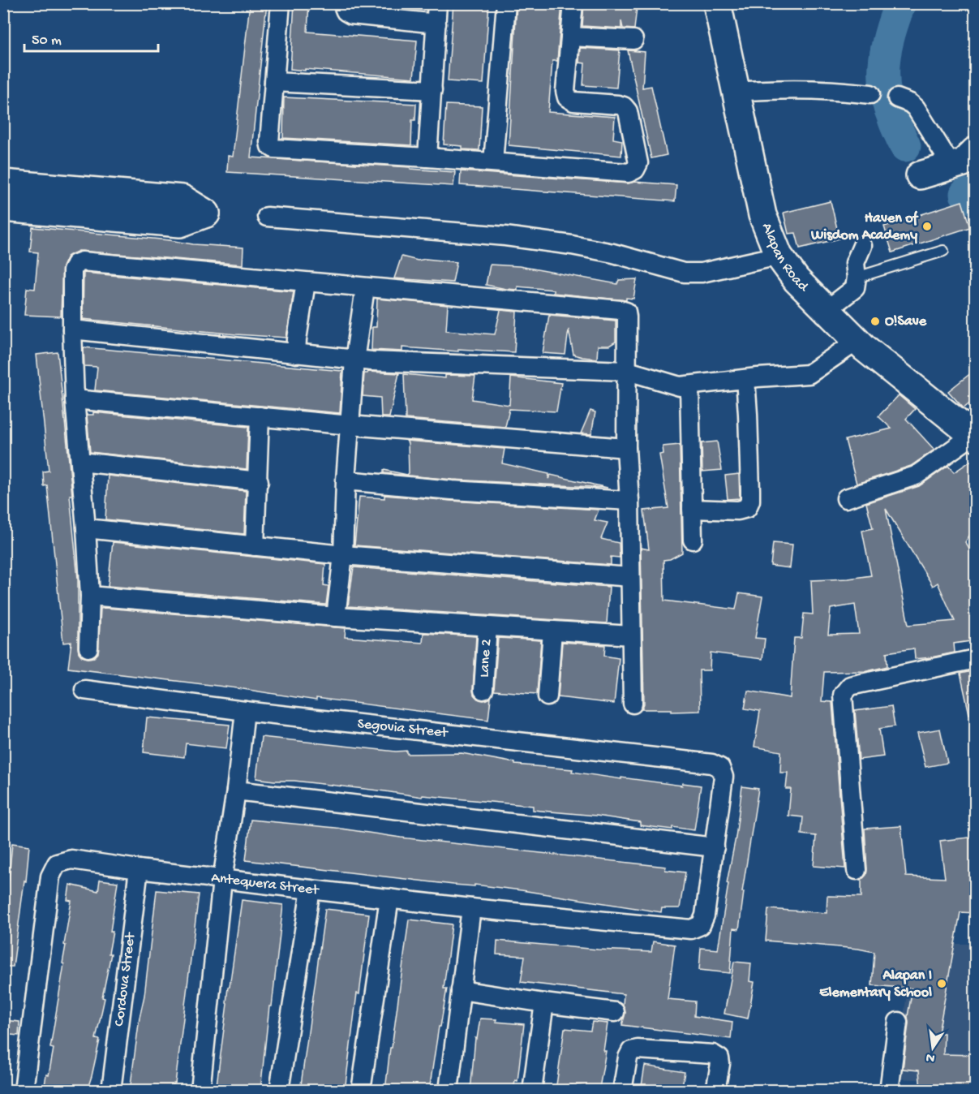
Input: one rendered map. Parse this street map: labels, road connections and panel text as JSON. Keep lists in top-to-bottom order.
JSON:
{
  "streets": {
    "street": [
      "Alapan Road",
      "Lane 2",
      "Segovia Street",
      "Antequera Street",
      "Cordova Street"
    ]
  },
  "crossings": [
    ["Segovia Street", "Antequera Street"],
    ["Antequera Street", "Cordova Street"]
  ],
  "places": ["Haven of Wisdom Academy", "O!Save", "Alapan I Elementary School"],
  "scale_bar": "50 m",
  "north": "bottom"
}
